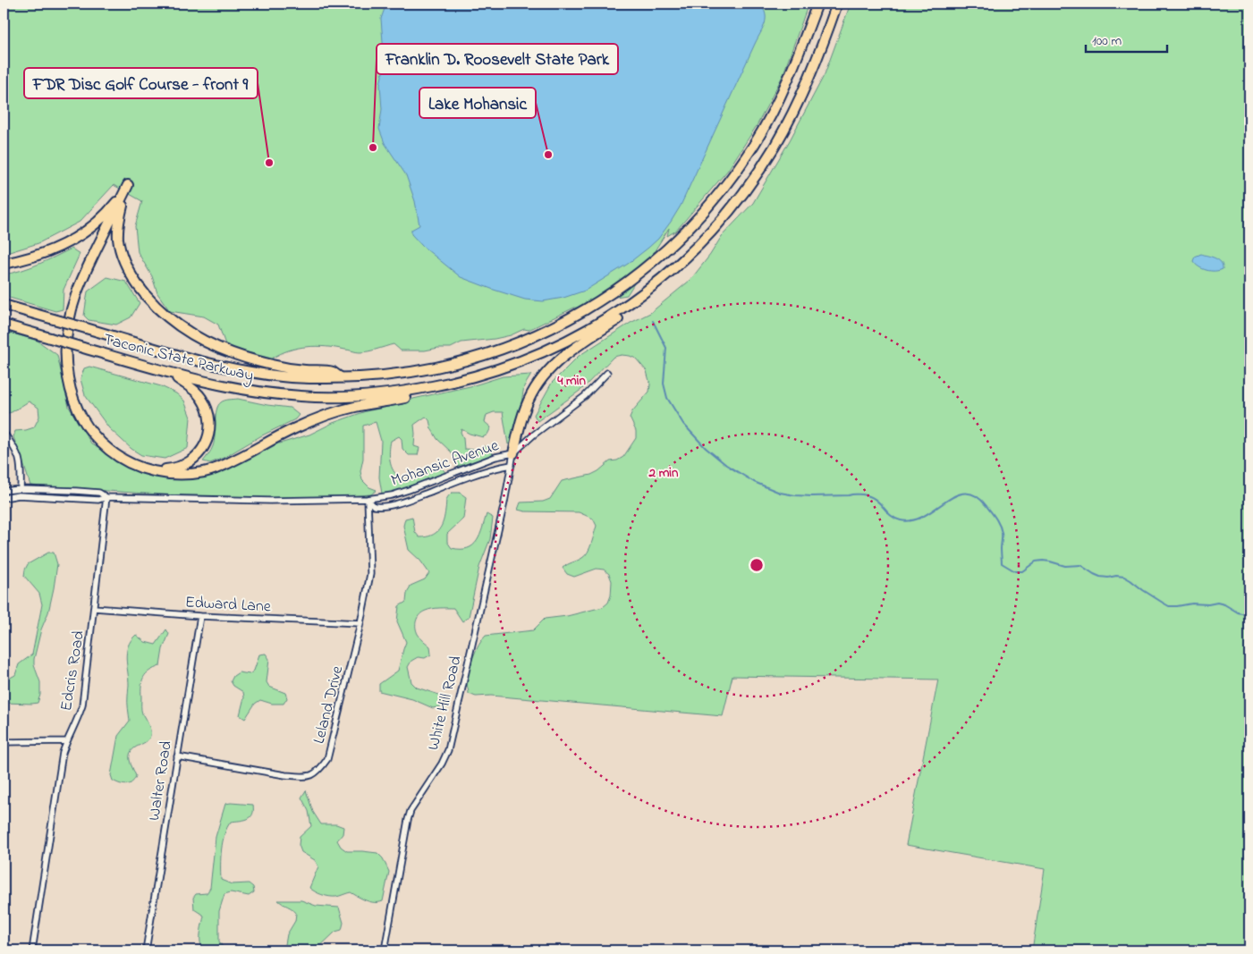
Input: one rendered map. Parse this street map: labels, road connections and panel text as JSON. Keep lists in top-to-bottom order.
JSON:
{
  "streets": {
    "highway": ["Taconic State Parkway"],
    "street": [
      "Mohansic Avenue",
      "Edward Lane",
      "Edcris Road",
      "White Hill Road",
      "Leland Drive",
      "Walter Road"
    ]
  },
  "crossings": [
    ["Mohansic Avenue", "Edcris Road"],
    ["Mohansic Avenue", "White Hill Road"],
    ["Mohansic Avenue", "Leland Drive"],
    ["Edward Lane", "Edcris Road"],
    ["Edward Lane", "Leland Drive"],
    ["Edward Lane", "Walter Road"],
    ["Leland Drive", "Walter Road"]
  ],
  "places": ["Franklin D. Roosevelt State Park", "Lake Mohansic", "FDR Disc Golf Course - front 9"],
  "scale_bar": "100 m",
  "rings": ["4 min", "2 min"]
}
